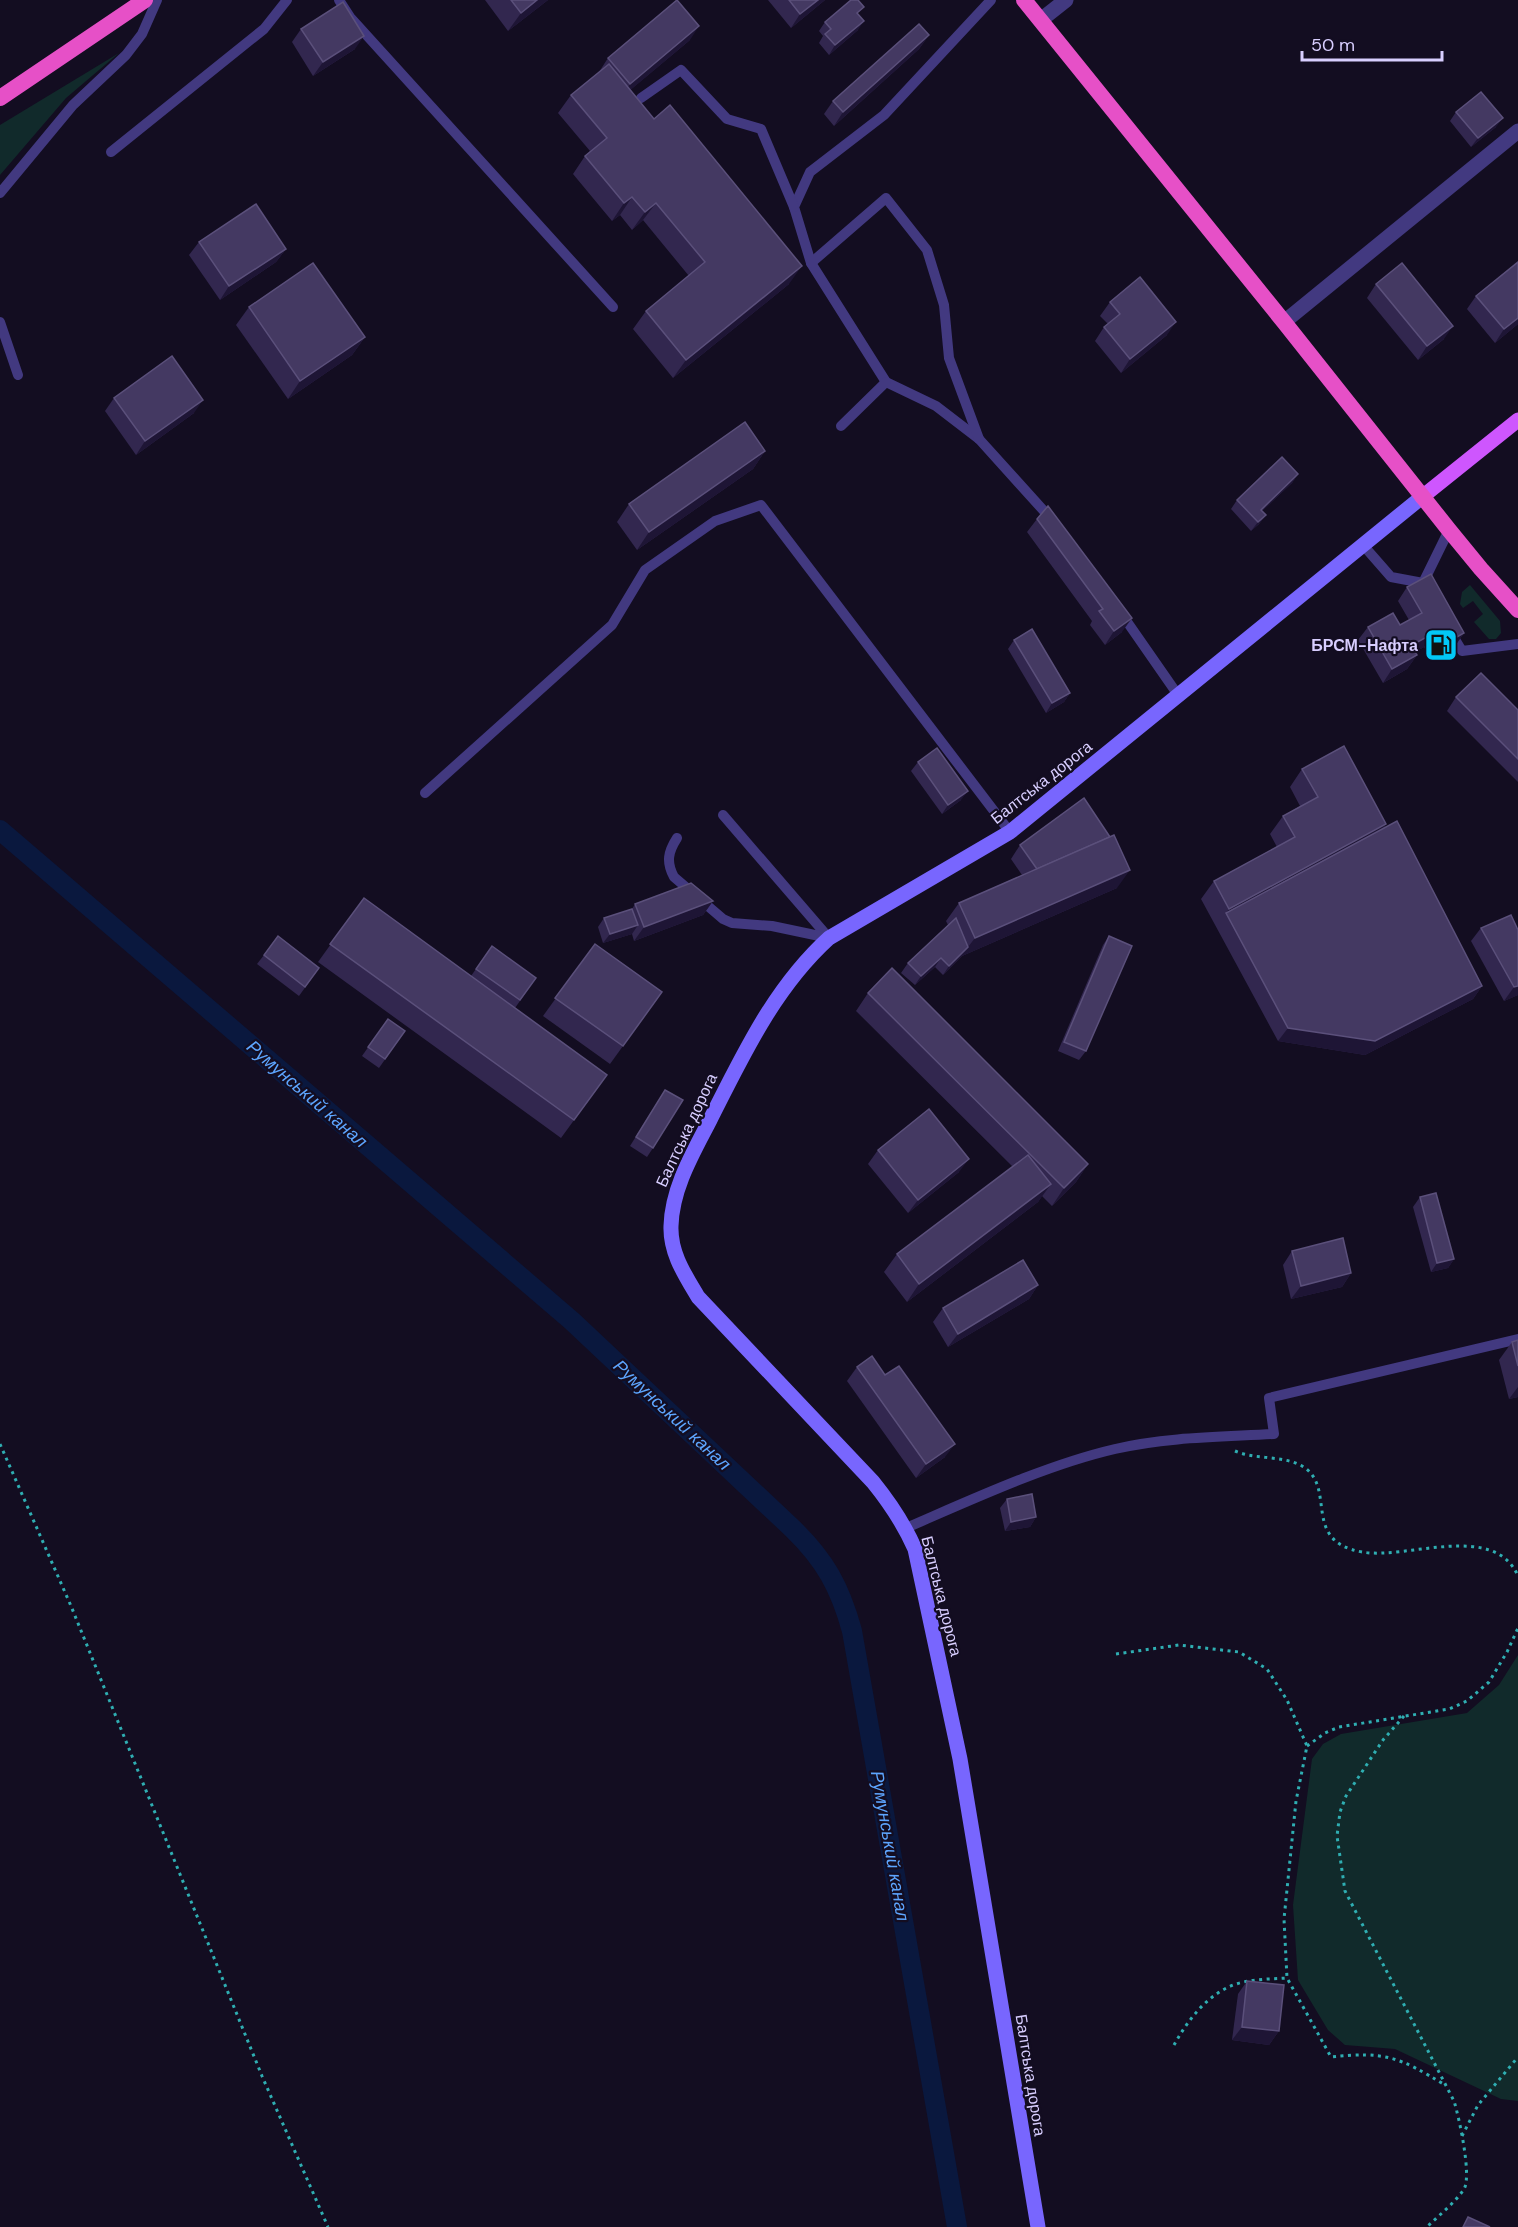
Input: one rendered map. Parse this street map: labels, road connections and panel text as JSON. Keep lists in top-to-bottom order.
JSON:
{
  "streets": {
    "main road": ["Балтська дорога"]
  },
  "water": ["Румунський канал"],
  "places": {
    "fuel station": ["БРСМ-Нафта"]
  },
  "scale_bar": "50 m"
}
